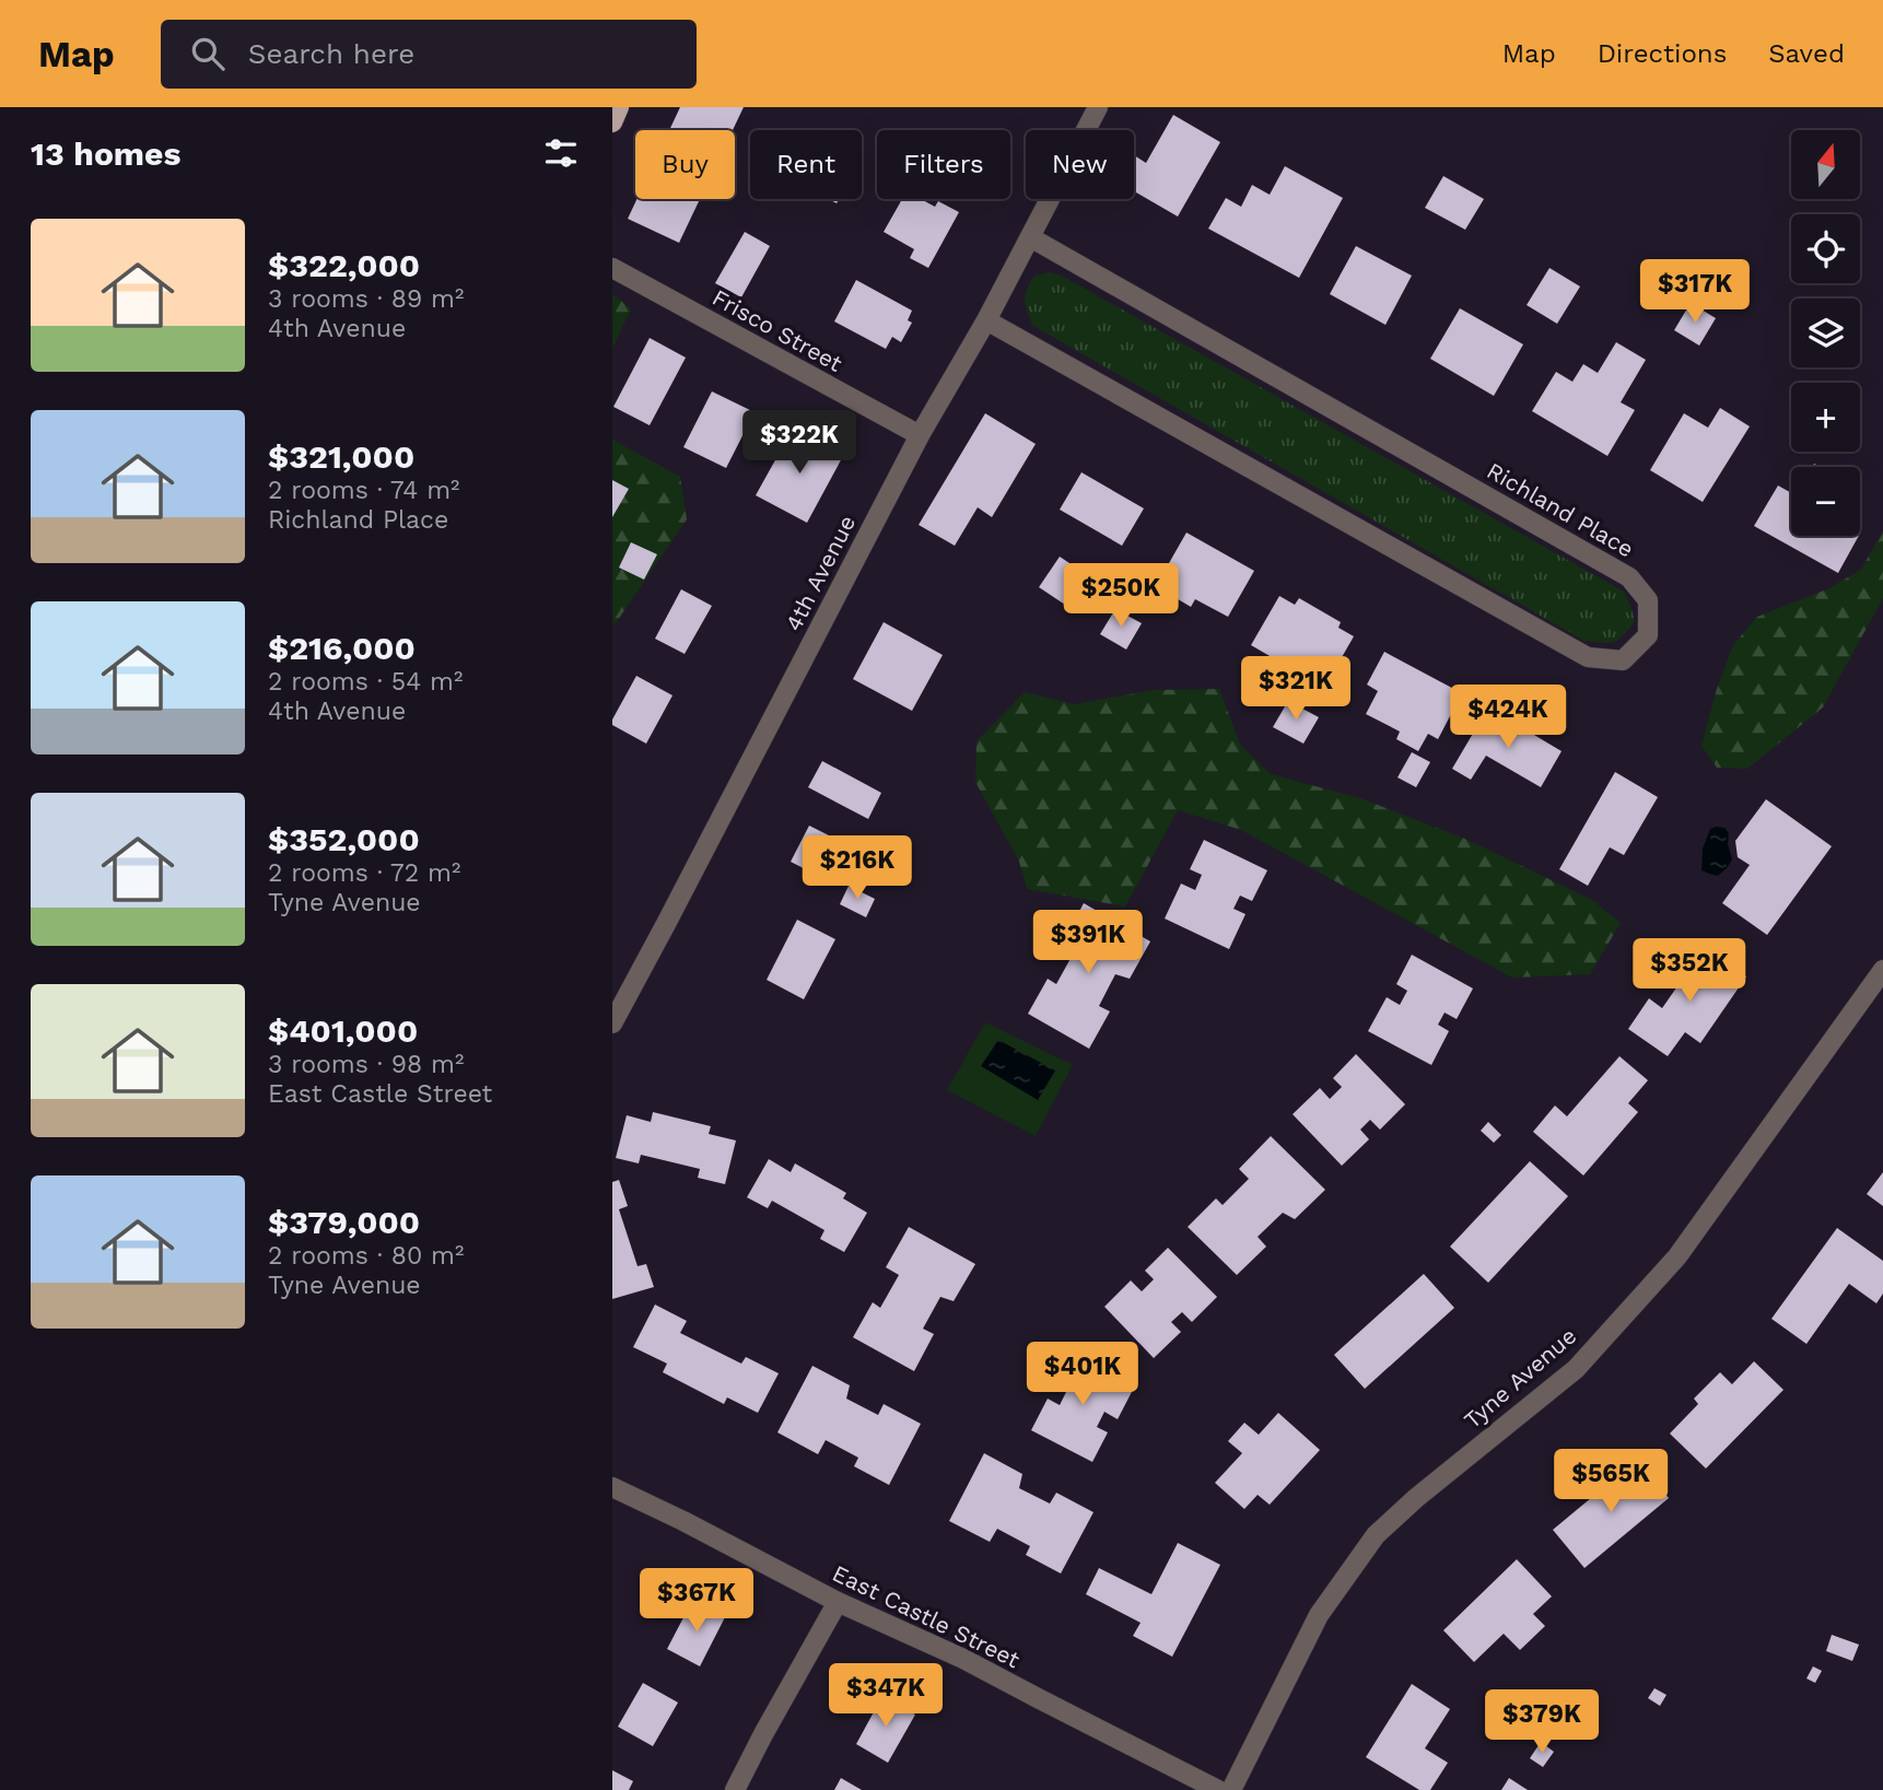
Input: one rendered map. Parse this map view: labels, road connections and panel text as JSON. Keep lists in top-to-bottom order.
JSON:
{
  "streets": {
    "street": [
      "Frisco Street",
      "Richland Place",
      "4th Avenue",
      "Tyne Avenue",
      "East Castle Street"
    ]
  },
  "crossings": [
    ["Frisco Street", "4th Avenue"],
    ["Richland Place", "4th Avenue"]
  ],
  "north": "top",
  "page": {
    "header": "Map",
    "search": "Search here",
    "nav": ["Map", "Directions", "Saved"],
    "heading": "13 homes",
    "map_buttons": ["+", "−"],
    "chip": [
      "Buy",
      "Rent",
      "Filters",
      "New"
    ],
    "list": [
      {
        "name": "$322,000",
        "note": "3 rooms · 89 m² · 4th Avenue"
      },
      {
        "name": "$321,000",
        "note": "2 rooms · 74 m² · Richland Place"
      },
      {
        "name": "$216,000",
        "note": "2 rooms · 54 m² · 4th Avenue"
      },
      {
        "name": "$352,000",
        "note": "2 rooms · 72 m² · Tyne Avenue"
      },
      {
        "name": "$401,000",
        "note": "3 rooms · 98 m² · East Castle Street"
      },
      {
        "name": "$379,000",
        "note": "2 rooms · 80 m² · Tyne Avenue"
      }
    ],
    "price": [
      "$317K",
      "$322K",
      "$250K",
      "$321K",
      "$424K",
      "$216K",
      "$391K",
      "$352K",
      "$401K",
      "$565K",
      "$367K",
      "$347K",
      "$379K"
    ]
  }
}
